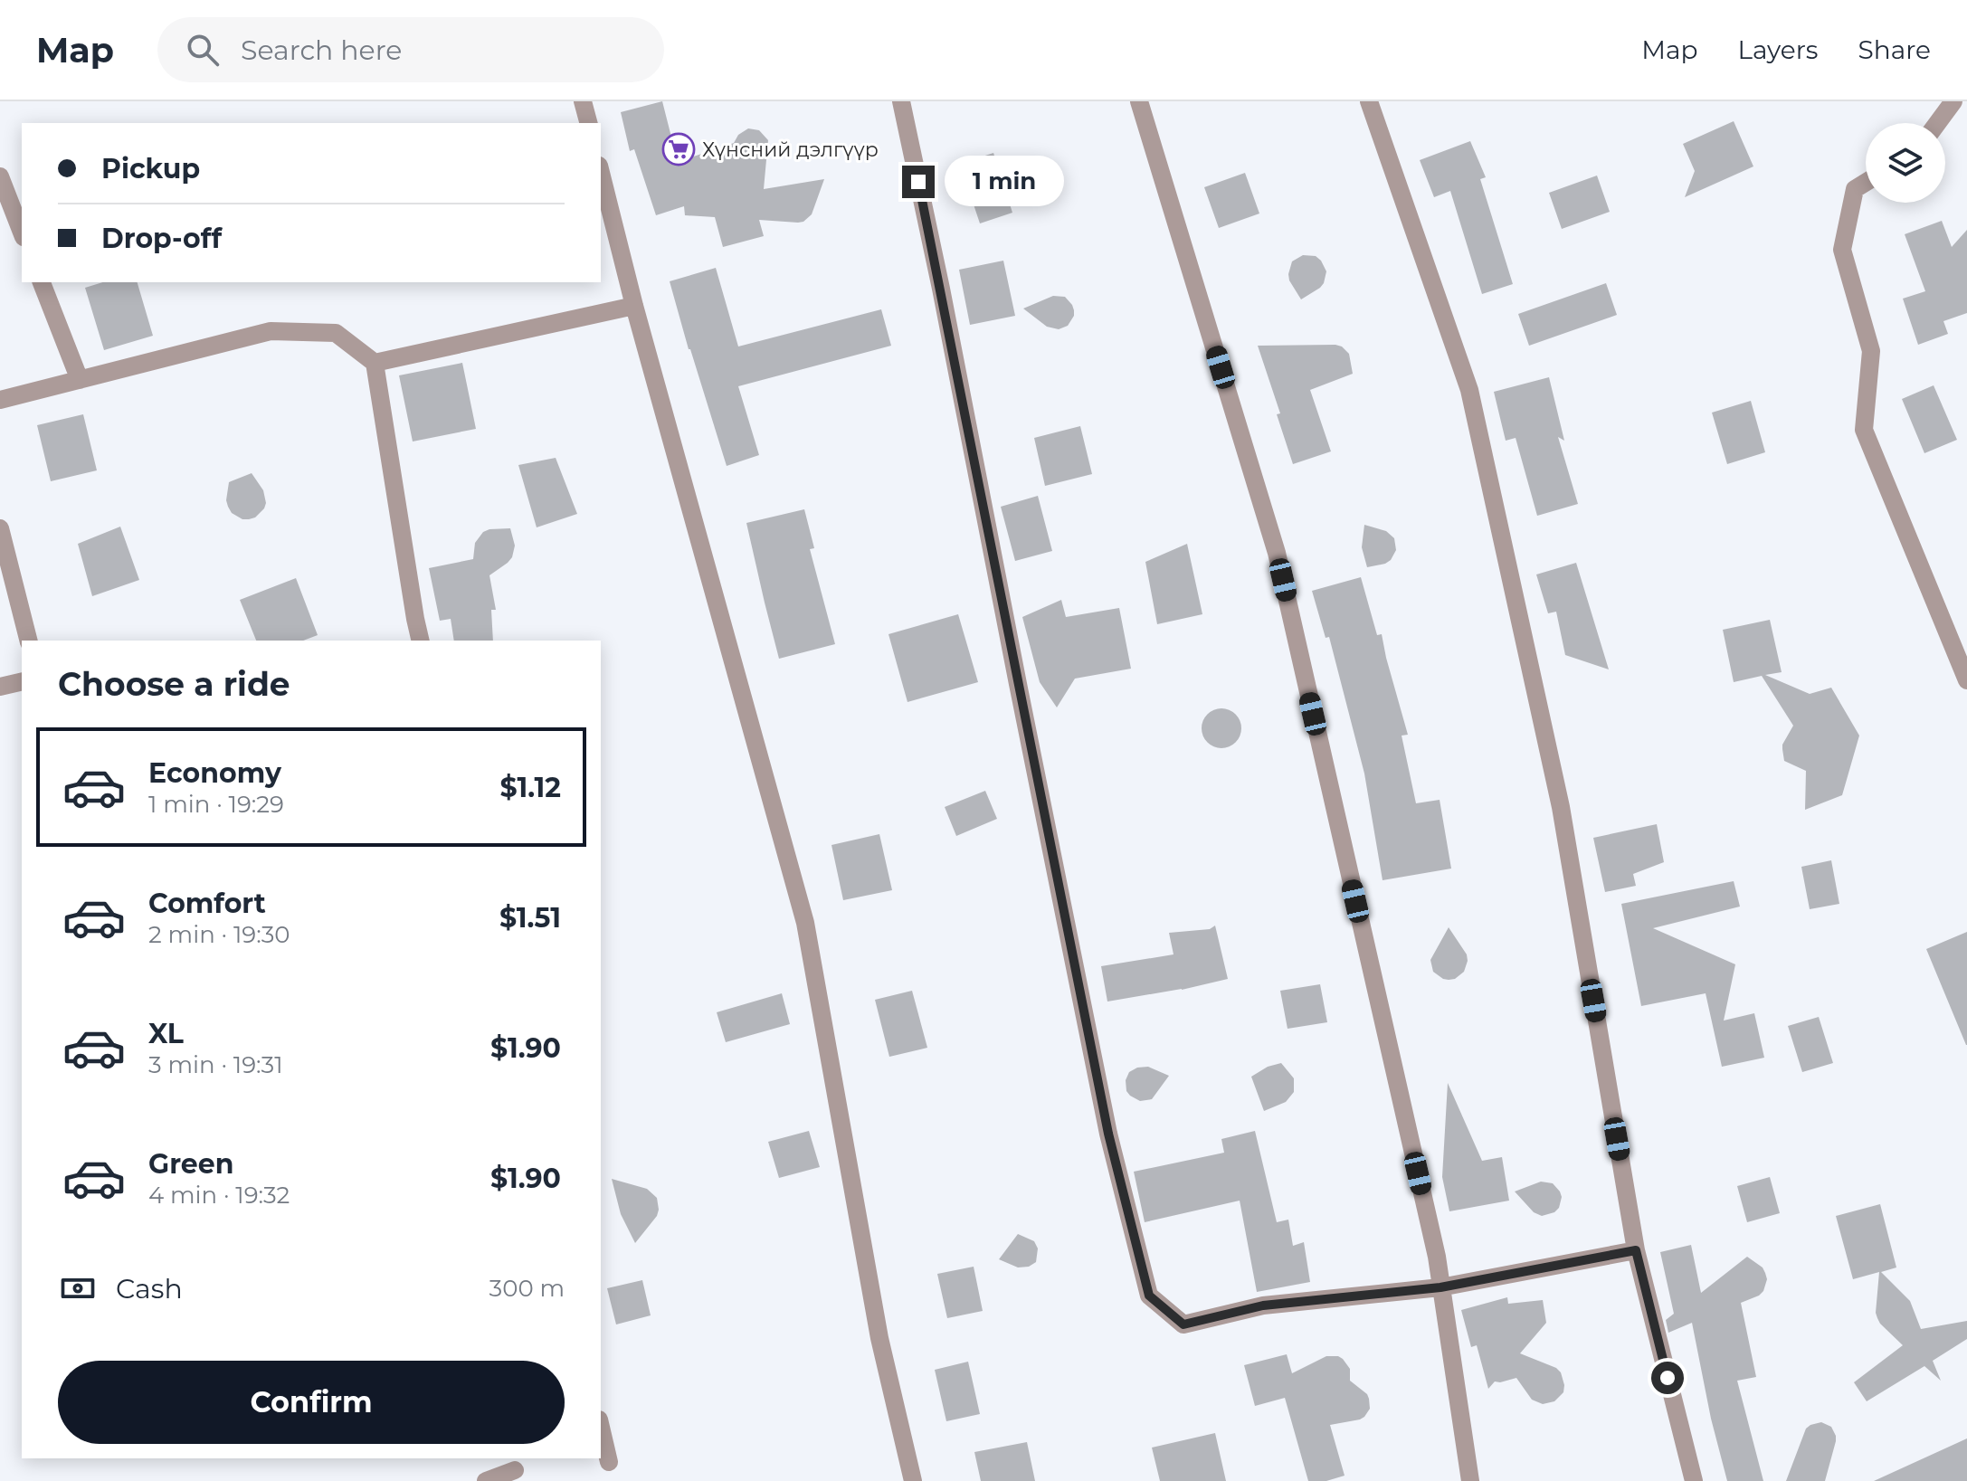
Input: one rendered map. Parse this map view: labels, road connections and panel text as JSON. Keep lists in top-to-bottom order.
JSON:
{
  "places": {
    "supermarket": ["Хүнсний дэлгүүр"]
  },
  "page": {
    "header": "Map",
    "search": "Search here",
    "nav": ["Map", "Layers", "Share"],
    "banner": ["Pickup", "Drop-off"],
    "bubble": "1 min",
    "heading": "Choose a ride",
    "list": [
      {
        "name": "Economy",
        "note": "1 min · 19:29",
        "value": "$1.12"
      },
      {
        "name": "Comfort",
        "note": "2 min · 19:30",
        "value": "$1.51"
      },
      {
        "name": "XL",
        "note": "3 min · 19:31",
        "value": "$1.90"
      },
      {
        "name": "Green",
        "note": "4 min · 19:32",
        "value": "$1.90"
      }
    ],
    "pay": ["Cash", "300 m"],
    "buttons": "Confirm"
  }
}
